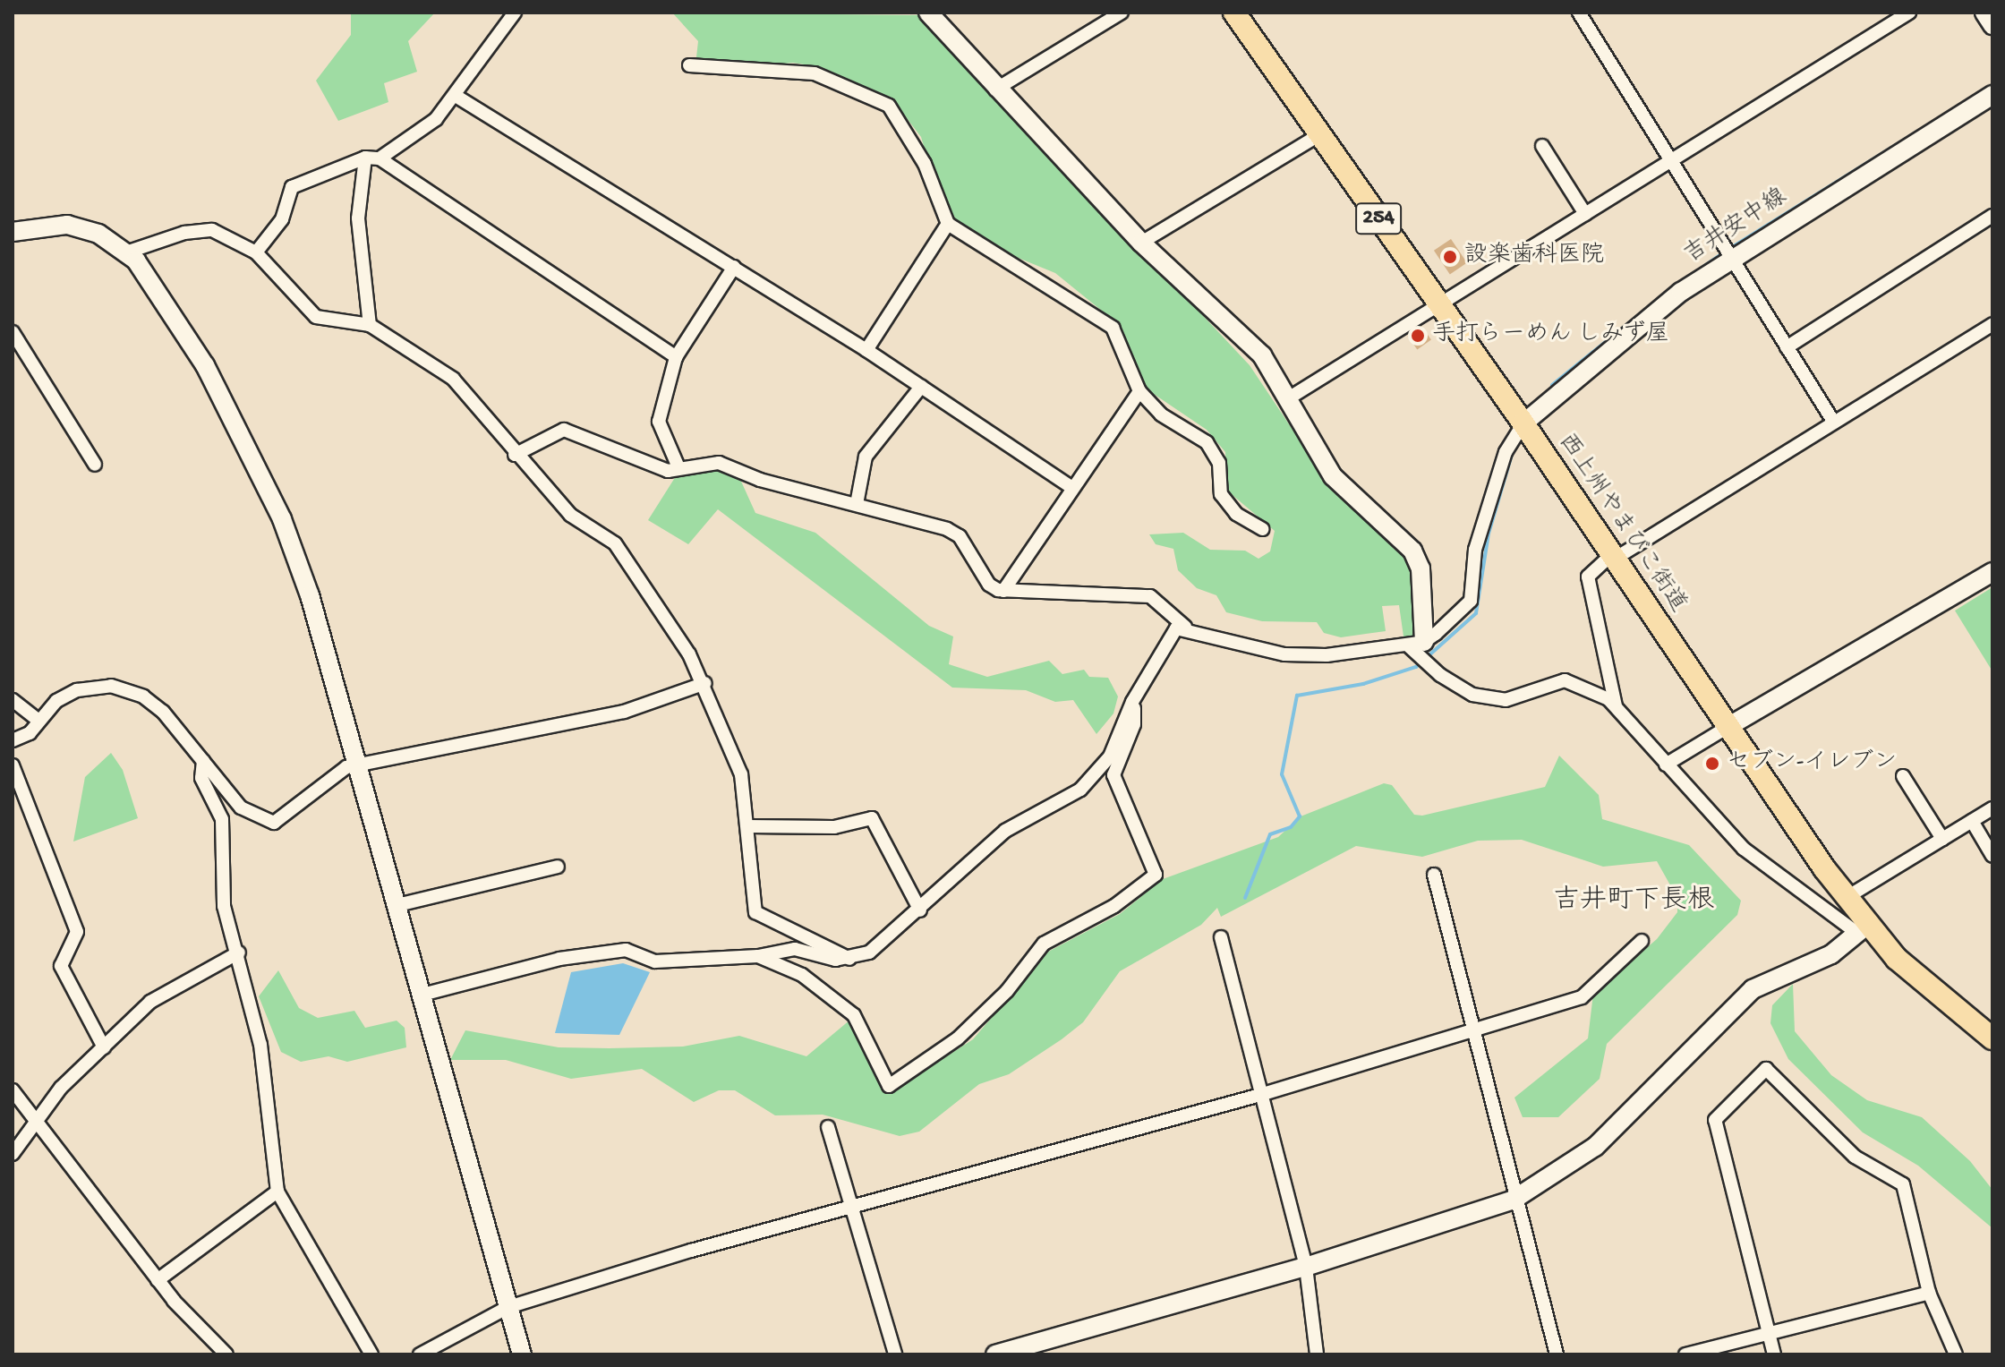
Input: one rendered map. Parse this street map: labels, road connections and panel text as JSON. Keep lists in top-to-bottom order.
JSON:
{
  "streets": {
    "highway": ["254", "西上州やまびこ街道"],
    "street": ["吉井安中線"]
  },
  "crossings": [
    ["吉井安中線", "西上州やまびこ街道"]
  ],
  "districts": ["吉井町下長根"],
  "places": ["設楽歯科医院", "手打らーめん しみず屋", "セブン-イレブン"]
}
